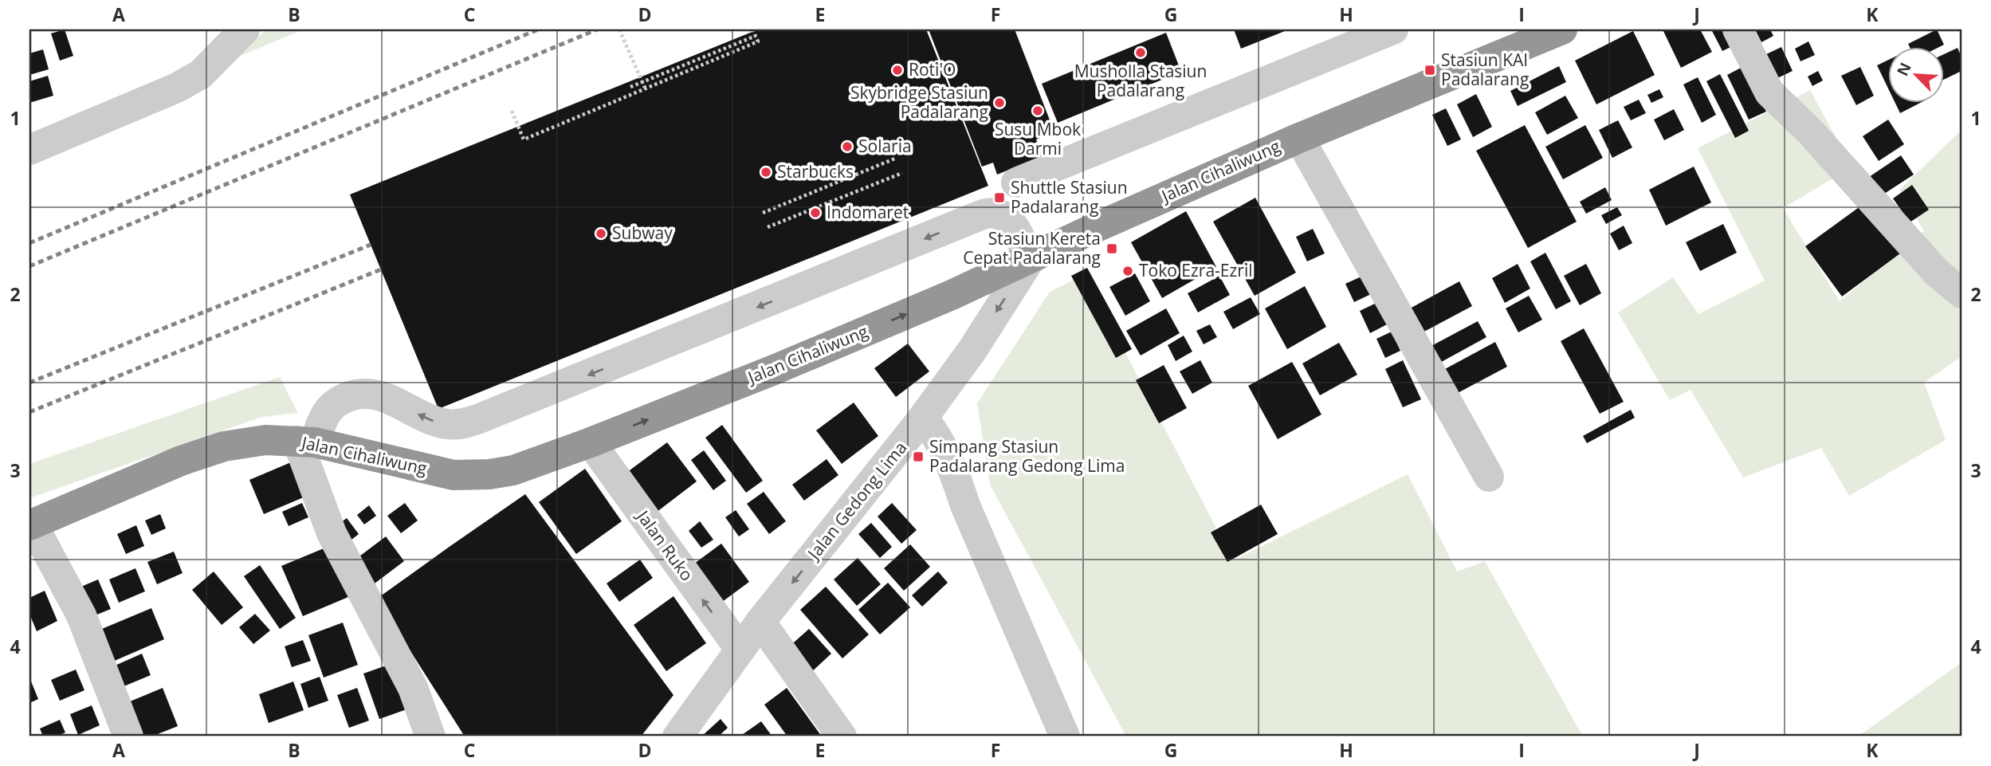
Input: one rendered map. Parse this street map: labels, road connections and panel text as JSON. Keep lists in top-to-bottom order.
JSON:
{
  "streets": {
    "highway": ["Jalan Cihaliwung"],
    "street": ["Jalan Gedong Lima", "Jalan Ruko"]
  },
  "crossings": [
    ["Jalan Cihaliwung", "Jalan Gedong Lima"],
    ["Jalan Cihaliwung", "Jalan Ruko"],
    ["Jalan Gedong Lima", "Jalan Ruko"]
  ],
  "one_way": ["Jalan Gedong Lima", "Jalan Ruko"],
  "places": {
    "other": [
      "Musholla Stasiun Padalarang",
      "Roti'O",
      "Skybridge Stasiun Padalarang",
      "Susu Mbok Darmi",
      "Solaria",
      "Starbucks",
      "Indomaret",
      "Subway",
      "Toko Ezra-Ezril"
    ],
    "transit": [
      "Stasiun KAI Padalarang",
      "Shuttle Stasiun Padalarang",
      "Stasiun Kereta Cepat Padalarang",
      "Simpang Stasiun Padalarang Gedong Lima"
    ]
  },
  "north": "top left",
  "grid": {
    "columns": [
      "A",
      "B",
      "C",
      "D",
      "E",
      "F",
      "G",
      "H",
      "I",
      "J",
      "K"
    ],
    "rows": [
      "1",
      "2",
      "3",
      "4"
    ]
  }
}
